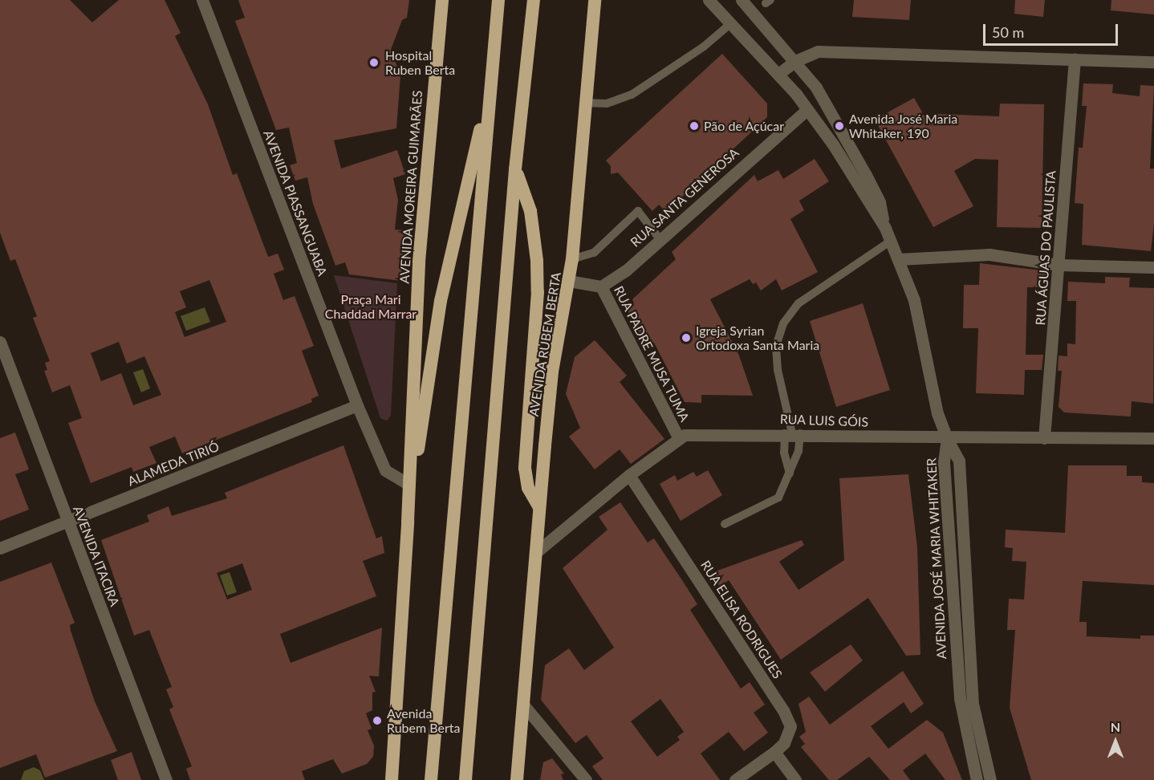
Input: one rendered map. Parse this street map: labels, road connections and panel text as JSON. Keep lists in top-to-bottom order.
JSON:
{
  "streets": {
    "highway": ["AVENIDA MOREIRA GUIMARÃES", "AVENIDA RUBEM BERTA"],
    "street": [
      "RUA SANTA GENEROSA",
      "AVENIDA PIASSANGUABA",
      "RUA ÁGUAS DO PAULISTA",
      "RUA PADRE MUSA TUMA",
      "RUA LUIS GÓIS",
      "ALAMEDA TIRIÓ",
      "AVENIDA ITACIRA",
      "AVENIDA JOSÉ MARIA WHITAKER",
      "RUA ELISA RODRIGUES"
    ]
  },
  "crossings": [
    ["AVENIDA MOREIRA GUIMARÃES", "AVENIDA PIASSANGUABA"],
    ["RUA SANTA GENEROSA", "RUA PADRE MUSA TUMA"],
    ["RUA SANTA GENEROSA", "AVENIDA JOSÉ MARIA WHITAKER"],
    ["AVENIDA PIASSANGUABA", "ALAMEDA TIRIÓ"],
    ["RUA ÁGUAS DO PAULISTA", "RUA LUIS GÓIS"],
    ["AVENIDA RUBEM BERTA", "RUA PADRE MUSA TUMA"],
    ["AVENIDA RUBEM BERTA", "RUA LUIS GÓIS"],
    ["RUA PADRE MUSA TUMA", "RUA LUIS GÓIS"],
    ["RUA LUIS GÓIS", "AVENIDA JOSÉ MARIA WHITAKER"],
    ["RUA LUIS GÓIS", "RUA ELISA RODRIGUES"],
    ["ALAMEDA TIRIÓ", "AVENIDA ITACIRA"]
  ],
  "parks": ["Praça Mari Chaddad Marrar"],
  "places": [
    "Hospital Ruben Berta",
    "Pão de Açúcar",
    "Avenida José Maria Whitaker, 190",
    "Igreja Syrian Ortodoxa Santa Maria",
    "Avenida Rubem Berta"
  ],
  "scale_bar": "50 m",
  "north": "top"
}
